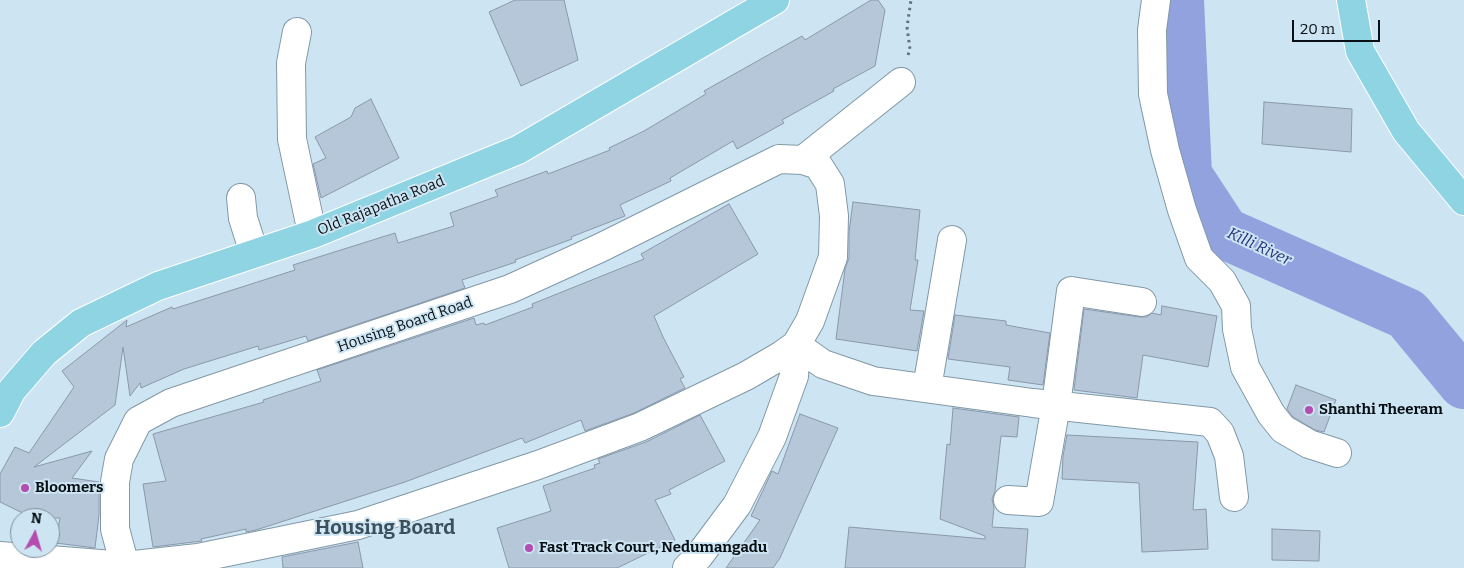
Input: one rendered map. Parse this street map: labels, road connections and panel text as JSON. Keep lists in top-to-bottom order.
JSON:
{
  "streets": {
    "main road": ["Old Rajapatha Road"],
    "street": ["Housing Board Road"]
  },
  "districts": ["Housing Board"],
  "water": ["Killi River"],
  "places": ["Shanthi Theeram", "Bloomers", "Fast Track Court, Nedumangadu"],
  "scale_bar": "20 m",
  "north": "top"
}
